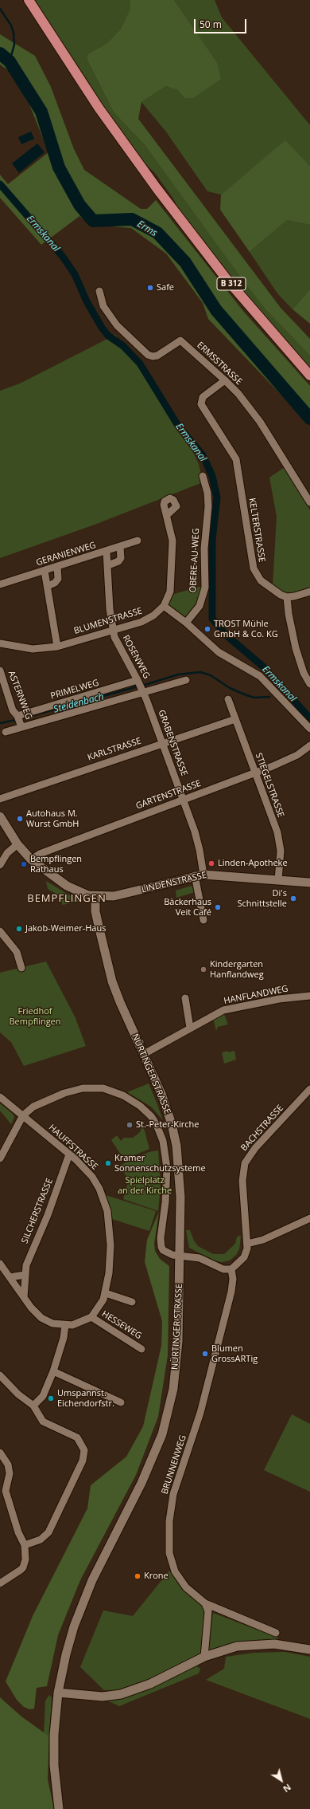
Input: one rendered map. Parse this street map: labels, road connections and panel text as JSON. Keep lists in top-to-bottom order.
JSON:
{
  "streets": {
    "highway": ["B 312"],
    "street": [
      "ERMSSTRASSE",
      "KELTERSTRASSE",
      "GERANIENWEG",
      "OBERE-AU-WEG",
      "BLUMENSTRASSE",
      "ROSENWEG",
      "PRIMELWEG",
      "ASTERNWEG",
      "GRABENSTRASSE",
      "KARLSTRASSE",
      "STIEGELSTRASSE",
      "GARTENSTRASSE",
      "LINDENSTRASSE",
      "HANFLANDWEG",
      "NÜRTINGER STRASSE",
      "BACHSTRASSE",
      "HAUFFSTRASSE",
      "SILCHERSTRASSE",
      "HESSEWEG",
      "BRUNNENWEG"
    ]
  },
  "crossings": [
    ["ERMSSTRASSE", "KELTERSTRASSE"],
    ["GERANIENWEG", "ROSENWEG"],
    ["BLUMENSTRASSE", "ROSENWEG"],
    ["ROSENWEG", "PRIMELWEG"],
    ["ROSENWEG", "GRABENSTRASSE"],
    ["PRIMELWEG", "ASTERNWEG"],
    ["GRABENSTRASSE", "KARLSTRASSE"],
    ["GRABENSTRASSE", "GARTENSTRASSE"],
    ["GRABENSTRASSE", "LINDENSTRASSE"],
    ["KARLSTRASSE", "STIEGELSTRASSE"],
    ["STIEGELSTRASSE", "GARTENSTRASSE"],
    ["STIEGELSTRASSE", "LINDENSTRASSE"],
    ["LINDENSTRASSE", "NÜRTINGER STRASSE"],
    ["HANFLANDWEG", "NÜRTINGER STRASSE"],
    ["HAUFFSTRASSE", "SILCHERSTRASSE"],
    ["HAUFFSTRASSE", "HESSEWEG"]
  ],
  "districts": ["BEMPFLINGEN"],
  "water": ["Erms", "Ermskanal", "Steidenbach"],
  "parks": ["Friedhof Bempflingen", "Spielplatz an der Kirche"],
  "places": [
    "Safe",
    "TROST Mühle GmbH & Co. KG",
    "Autohaus M. Wurst GmbH",
    "Linden-Apotheke",
    "Bempflingen Rathaus",
    "Di's Schnittstelle",
    "Bäckerhaus Veit Café",
    "Jakob-Weimer-Haus",
    "Kindergarten Hanflandweg",
    "St.-Peter-Kirche",
    "Kramer Sonnenschutzsysteme",
    "Blumen GrossARTig",
    "Umspannst. Eichendorfstr.",
    "Krone"
  ],
  "scale_bar": "50 m",
  "north": "bottom right"
}
